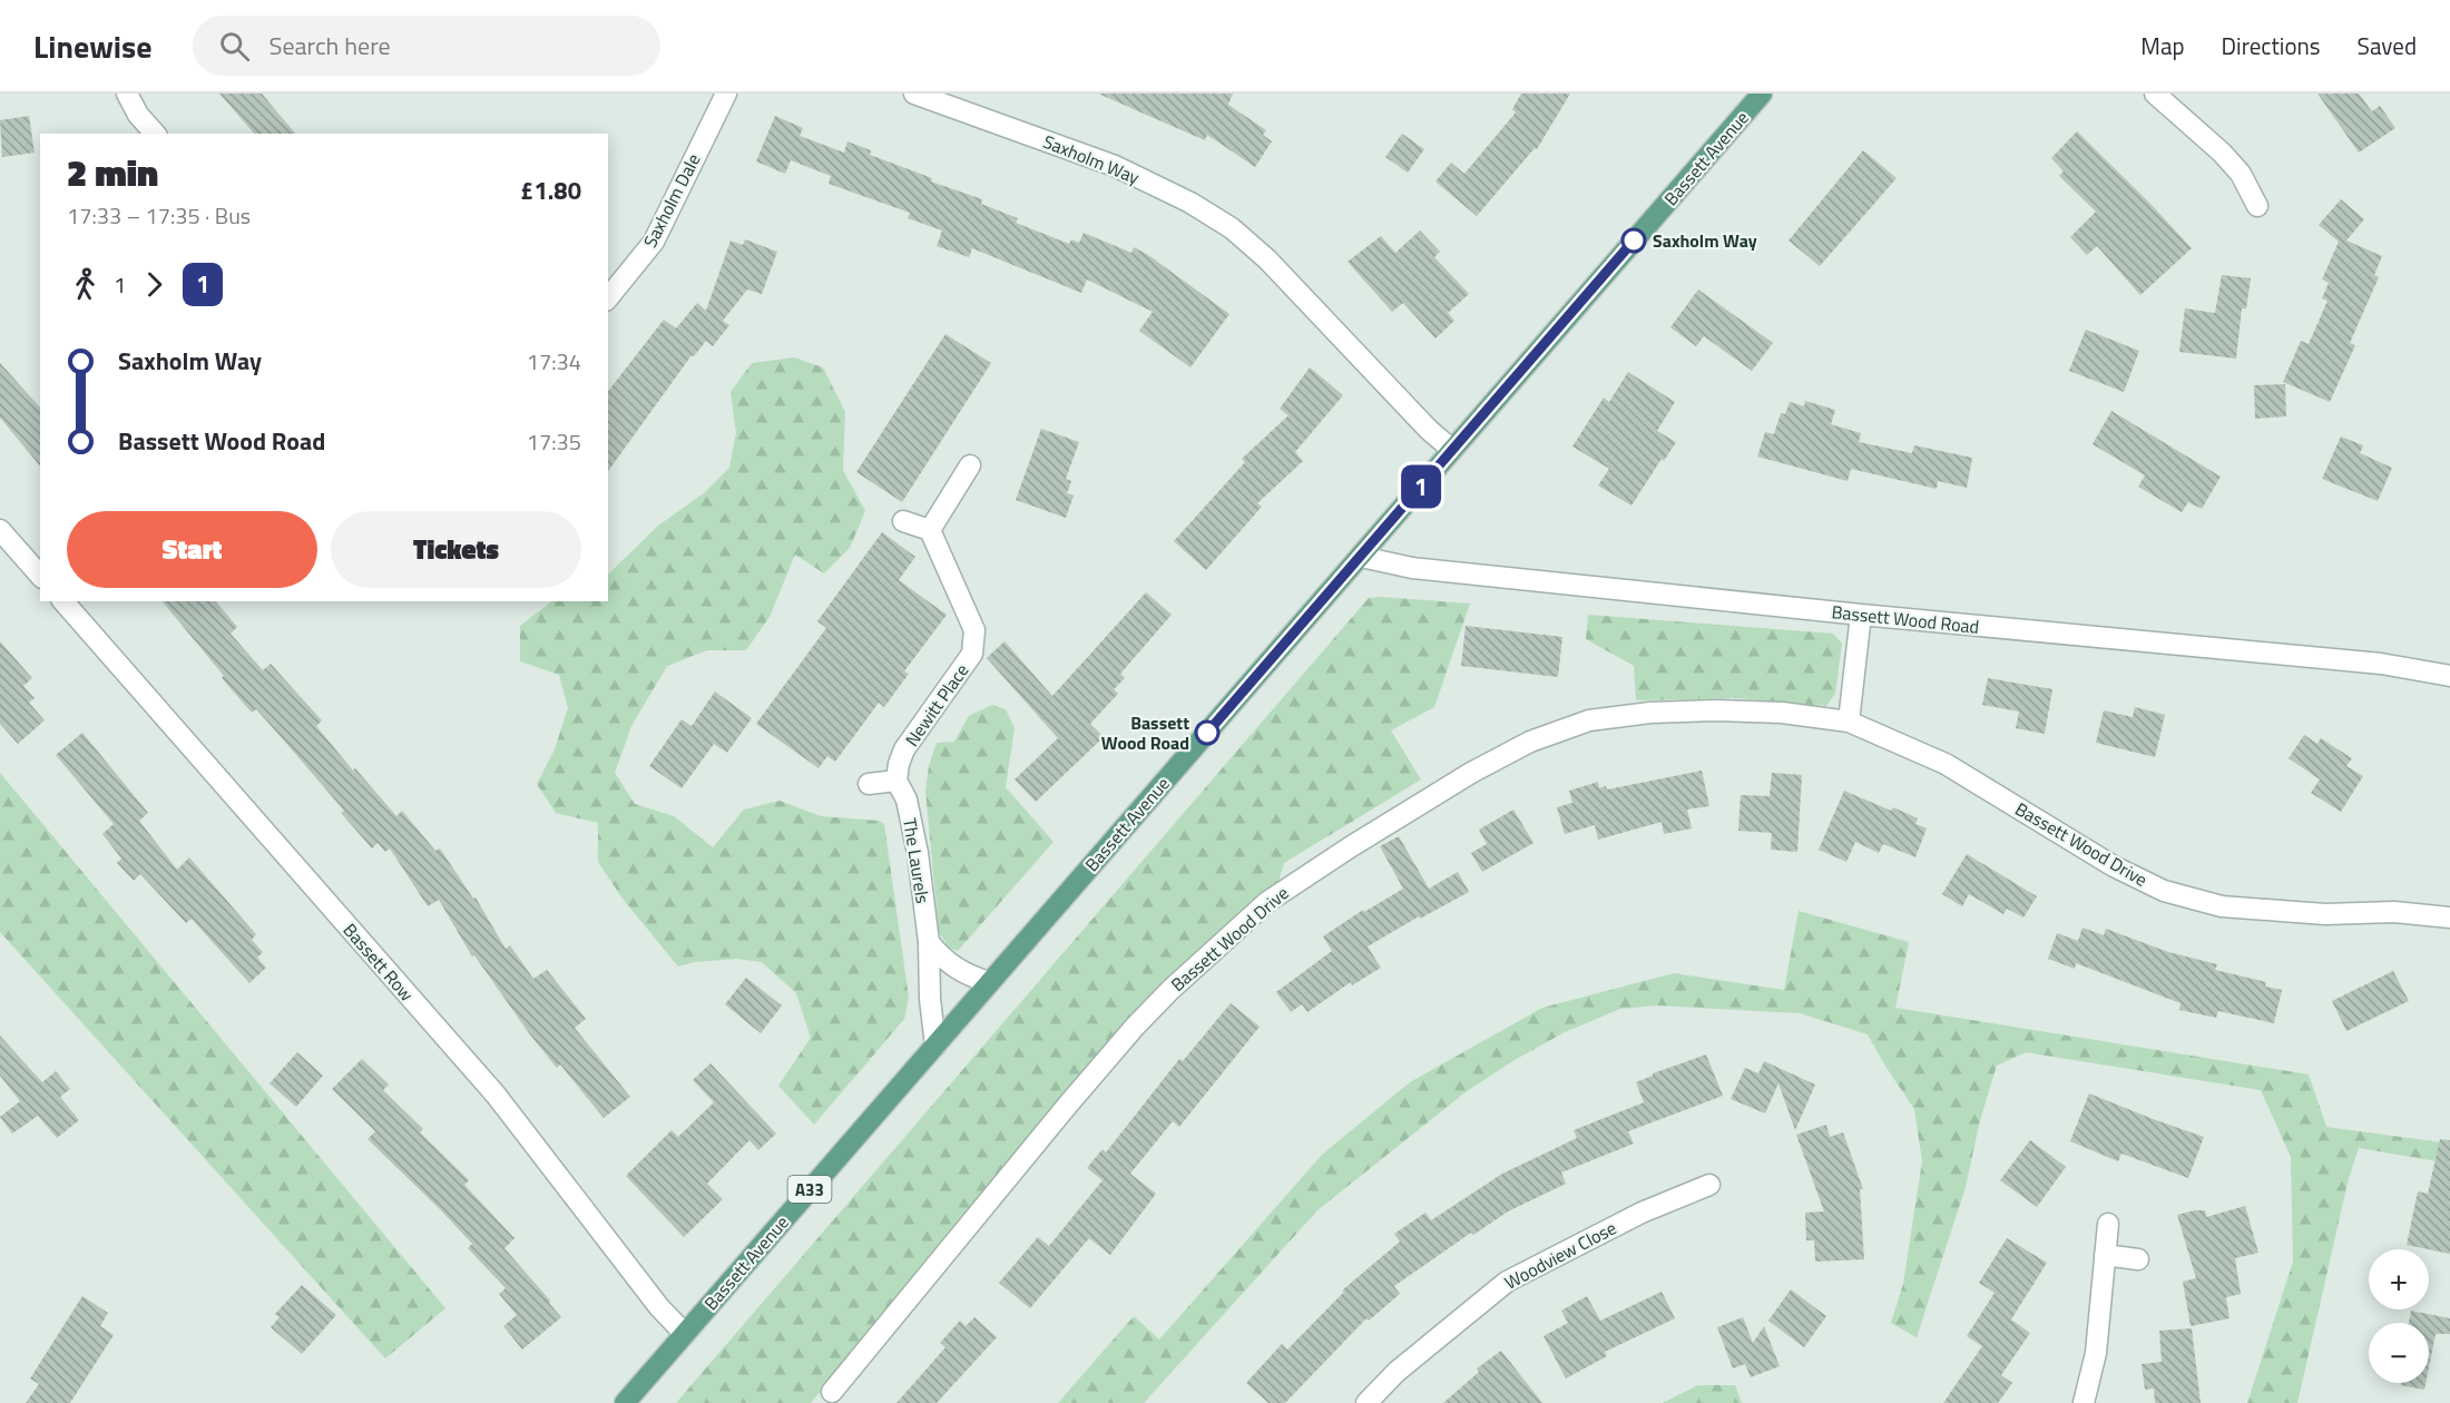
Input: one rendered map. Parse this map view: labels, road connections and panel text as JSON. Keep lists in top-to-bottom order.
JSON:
{
  "streets": {
    "main road": ["Bassett Avenue", "A33"],
    "street": [
      "Saxholm Way",
      "Saxholm Dale",
      "Bassett Wood Road",
      "Newitt Place",
      "Bassett Wood Drive",
      "The Laurels",
      "Bassett Row",
      "Woodview Close"
    ]
  },
  "crossings": [
    ["Bassett Avenue", "Saxholm Way"],
    ["Bassett Avenue", "Bassett Wood Road"],
    ["Bassett Avenue", "The Laurels"],
    ["Bassett Avenue", "Bassett Row"],
    ["Newitt Place", "The Laurels"]
  ],
  "places": ["Saxholm Way", "Bassett Wood Road"],
  "lines": ["bus line 1"],
  "page": {
    "header": "Linewise",
    "search": "Search here",
    "nav": ["Map", "Directions", "Saved"],
    "on_map": "1",
    "heading": ["2 min", "17:33 – 17:35 · Bus", "£1.80"],
    "legs": ["1", "1"],
    "list": [
      {
        "name": "Saxholm Way",
        "value": "17:34"
      },
      {
        "name": "Bassett Wood Road",
        "value": "17:35"
      }
    ],
    "buttons": ["Start", "Tickets"],
    "map_buttons": ["+", "−"]
  }
}
